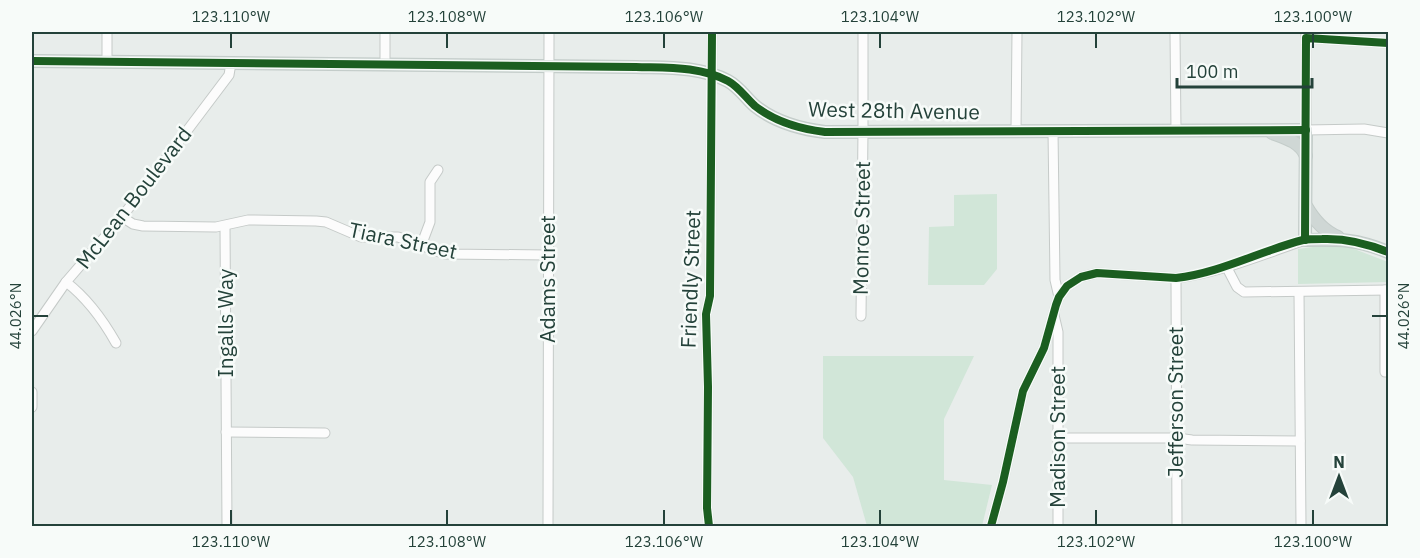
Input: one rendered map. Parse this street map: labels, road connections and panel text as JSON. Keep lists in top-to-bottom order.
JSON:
{
  "streets": {
    "main road": ["West 28th Avenue"],
    "street": [
      "McLean Boulevard",
      "Monroe Street",
      "Tiara Street",
      "Adams Street",
      "Friendly Street",
      "Ingalls Way",
      "Jefferson Street",
      "Madison Street"
    ]
  },
  "crossings": [
    ["West 28th Avenue", "McLean Boulevard"],
    ["West 28th Avenue", "Monroe Street"],
    ["West 28th Avenue", "Adams Street"],
    ["West 28th Avenue", "Friendly Street"],
    ["Tiara Street", "Adams Street"],
    ["Tiara Street", "Ingalls Way"]
  ],
  "scale_bar": "100 m",
  "north": "top",
  "coordinates": [
    "123.110°W",
    "123.108°W",
    "123.106°W",
    "123.104°W",
    "123.102°W",
    "123.100°W",
    "44.026°N"
  ]
}
